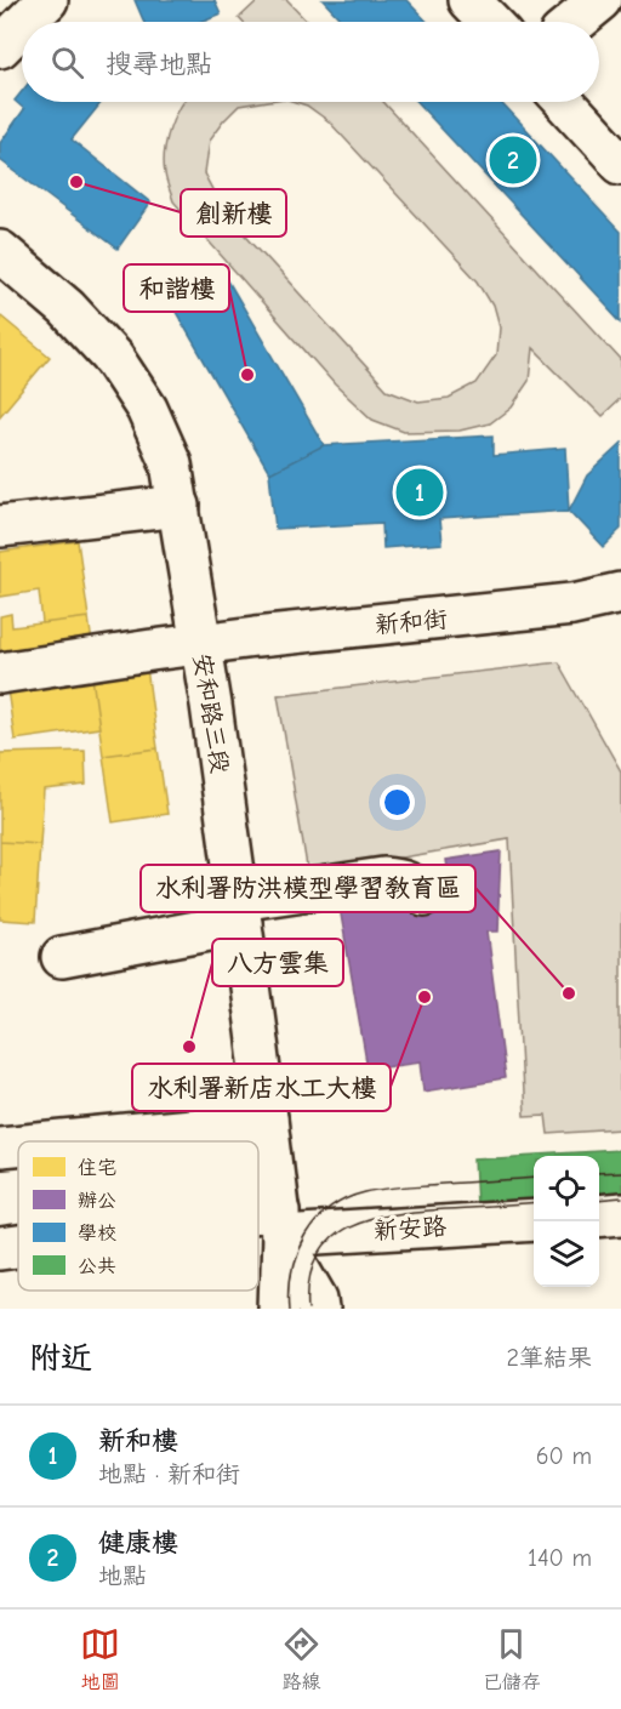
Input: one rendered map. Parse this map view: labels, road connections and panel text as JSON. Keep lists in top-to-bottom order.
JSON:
{
  "streets": {
    "main road": ["新和街", "安和路三段", "新安路"]
  },
  "crossings": [
    ["新和街", "安和路三段"],
    ["安和路三段", "新安路"]
  ],
  "places": [
    "創新樓",
    "和諧樓",
    "水利署防洪模型學習教育區",
    "水利署新店水工大樓",
    "八方雲集"
  ],
  "legend": [
    "住宅",
    "辦公",
    "學校",
    "公共"
  ],
  "page": {
    "search": "搜尋地點",
    "pins": ["2", "1"],
    "heading": ["附近", "2筆結果"],
    "list": [
      {
        "mark": "1",
        "name": "新和樓",
        "note": "地點 · 新和街",
        "value": "60 m"
      },
      {
        "mark": "2",
        "name": "健康樓",
        "note": "地點",
        "value": "140 m"
      }
    ],
    "nav": ["地圖", "路線", "已儲存"]
  }
}
